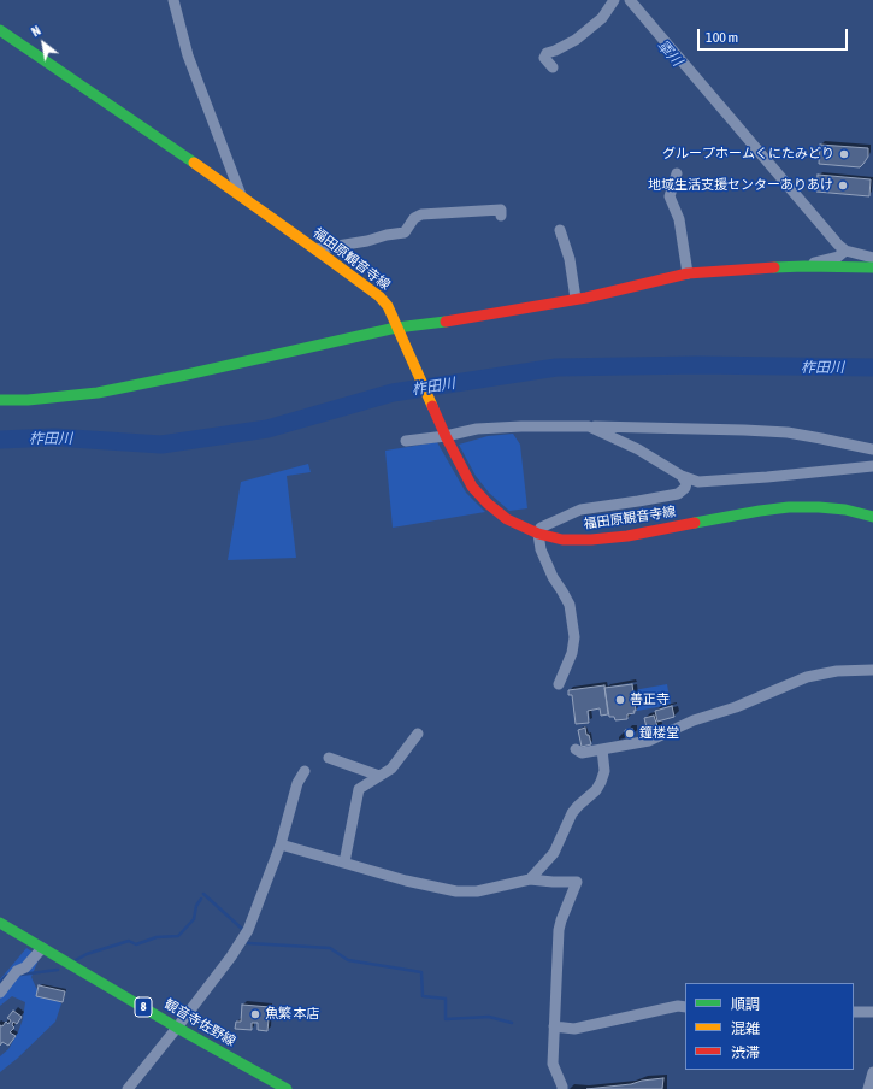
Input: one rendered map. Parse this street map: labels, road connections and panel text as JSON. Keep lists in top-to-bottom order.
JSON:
{
  "streets": {
    "main road": ["福田原観音寺線", "8", "観音寺佐野線"]
  },
  "water": ["軍川", "柞田川"],
  "places": [
    "グループホームくにたみどり",
    "地域生活支援センターありあけ",
    "善正寺",
    "鐘楼堂",
    "魚繁 本店"
  ],
  "legend": ["順調", "混雑", "渋滞"],
  "scale_bar": "100 m",
  "north": "top left"
}
